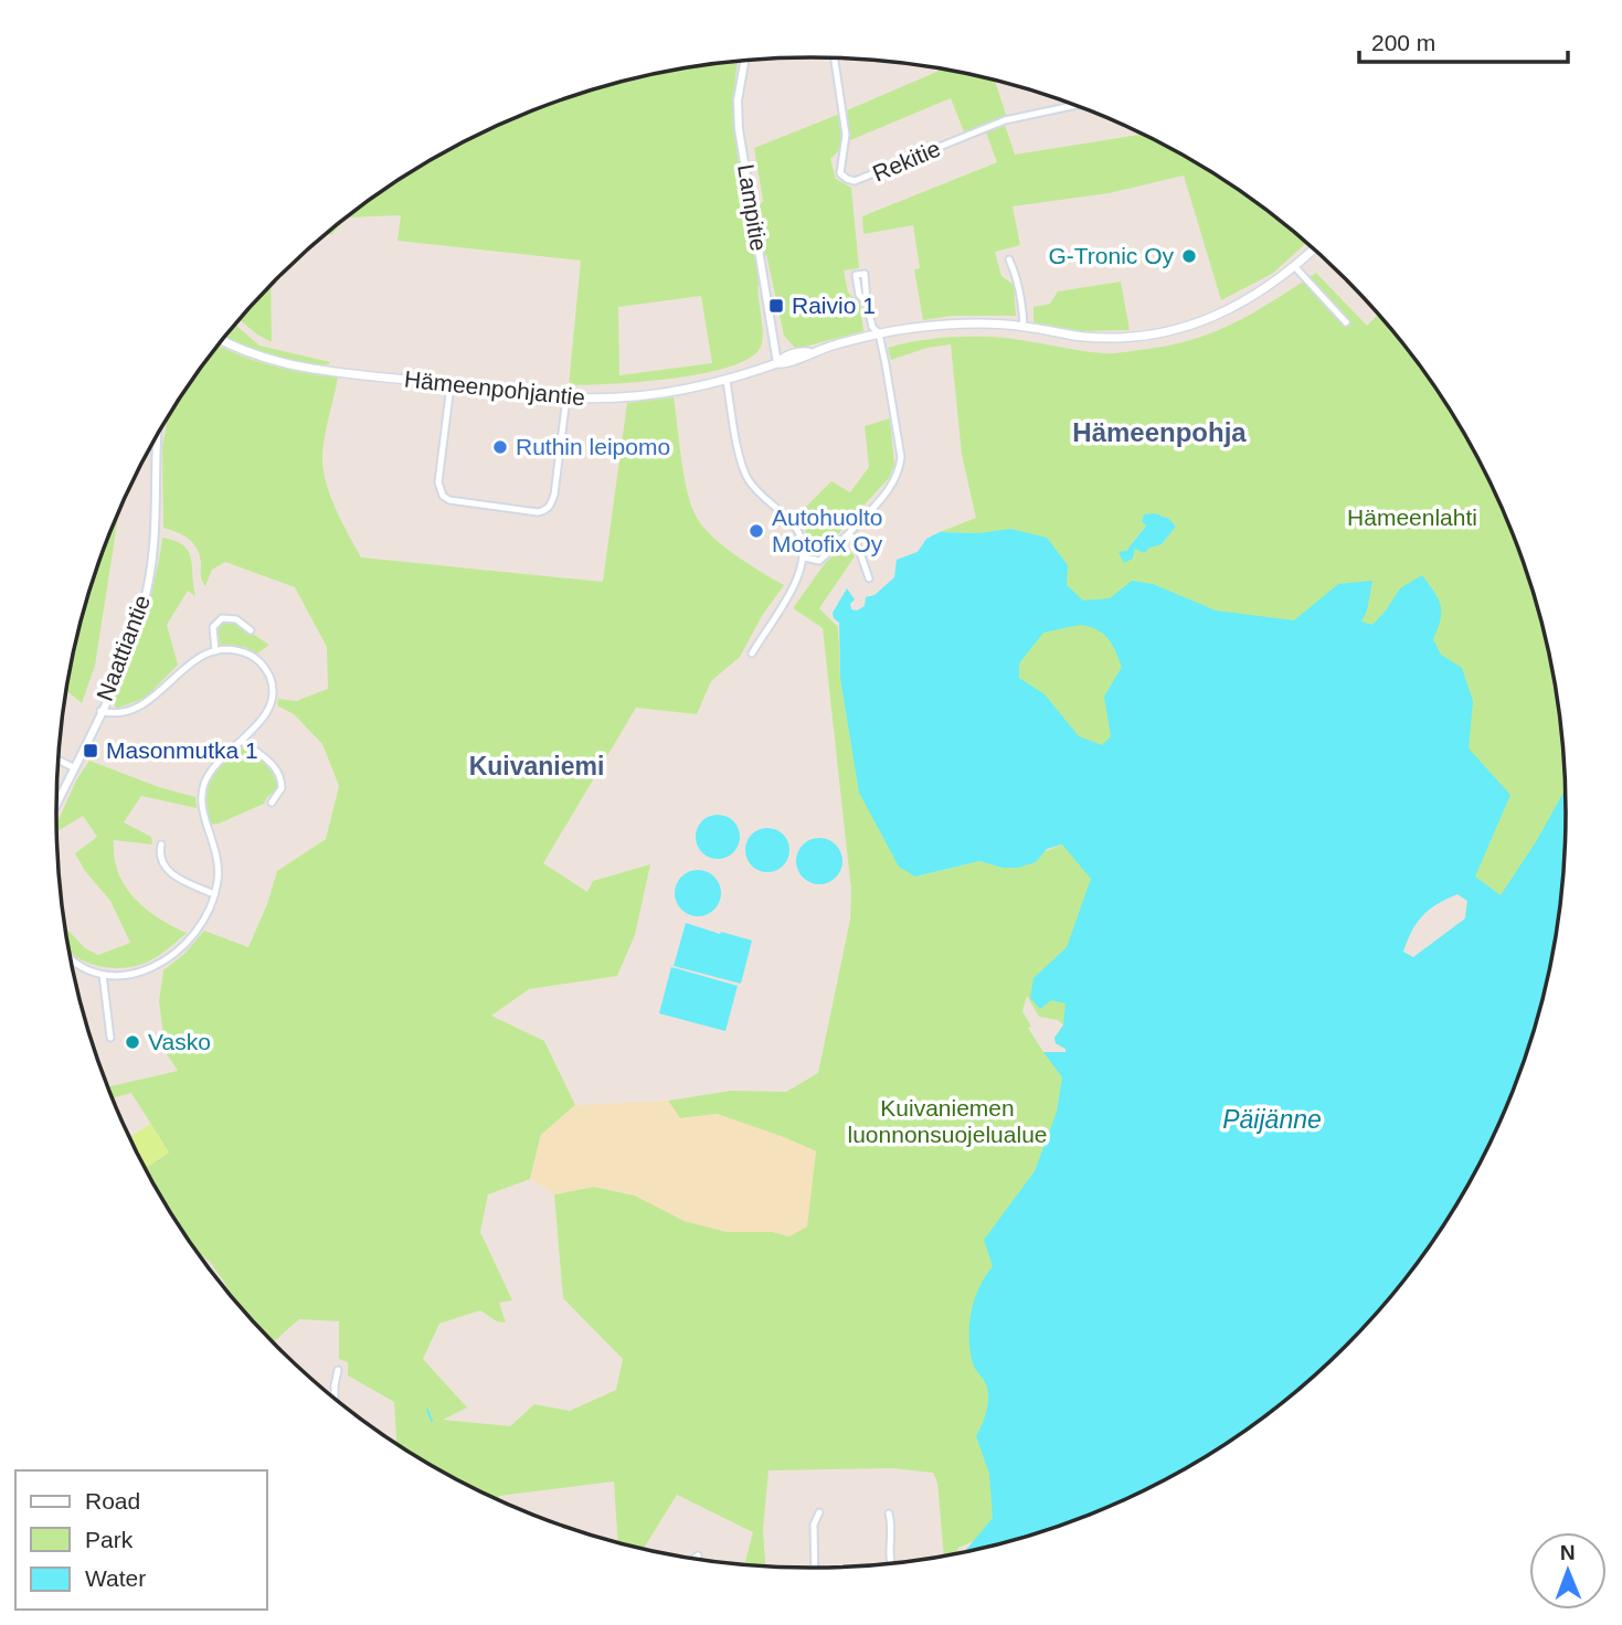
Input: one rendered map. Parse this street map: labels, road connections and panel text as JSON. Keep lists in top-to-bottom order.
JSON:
{
  "streets": {
    "main road": ["Hämeenpohjantie"],
    "street": ["Rekitie", "Lampitie", "Naattiantie"]
  },
  "crossings": [
    ["Lampitie", "Hämeenpohjantie"]
  ],
  "districts": ["Hämeenpohja", "Kuivaniemi"],
  "water": ["Päijänne"],
  "parks": ["Hämeenlahti", "Kuivaniemen luonnonsuojelualue"],
  "places": {
    "other": [
      "G-Tronic Oy",
      "Ruthin leipomo",
      "Autohuolto Motofix Oy",
      "Vasko"
    ],
    "transit": ["Raivio 1", "Masonmutka 1"]
  },
  "legend": ["Road", "Park", "Water"],
  "scale_bar": "200 m",
  "north": "top"
}
